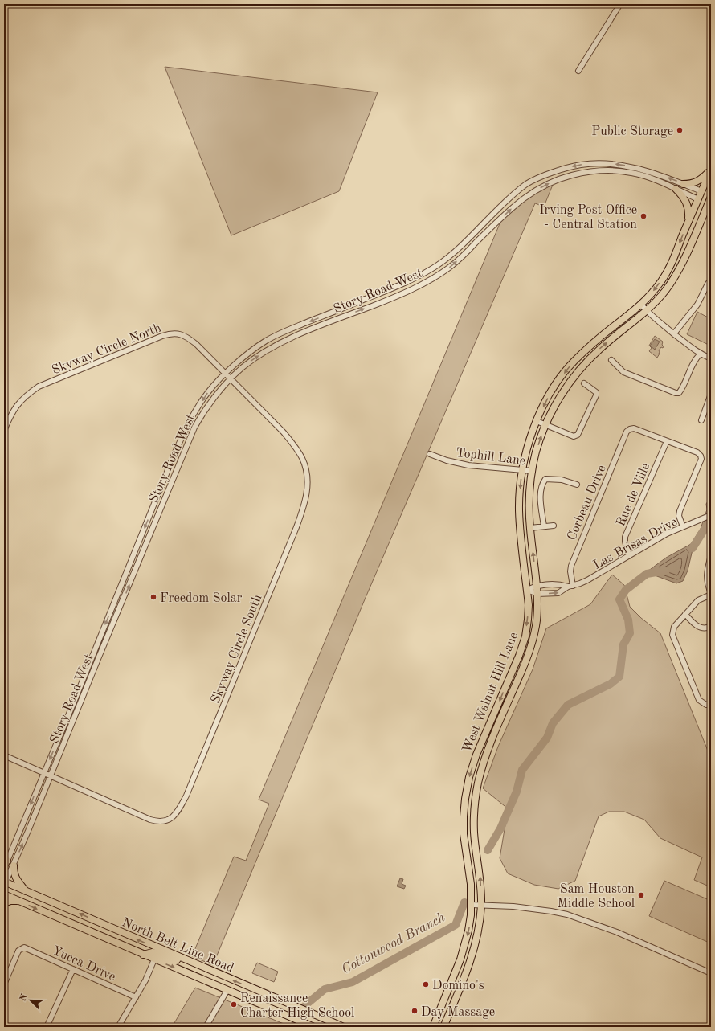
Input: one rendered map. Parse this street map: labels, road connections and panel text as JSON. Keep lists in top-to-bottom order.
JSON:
{
  "streets": {
    "main road": ["West Walnut Hill Lane", "North Belt Line Road"],
    "street": [
      "Story Road West",
      "Skyway Circle North",
      "Tophill Lane",
      "Rue de Ville",
      "Corbeau Drive",
      "Las Brisas Drive",
      "Skyway Circle South",
      "Yucca Drive"
    ]
  },
  "crossings": [
    ["Story Road West", "Skyway Circle North"],
    ["Story Road West", "Skyway Circle South"],
    ["Story Road West", "West Walnut Hill Lane"],
    ["Story Road West", "North Belt Line Road"],
    ["Skyway Circle North", "Skyway Circle South"],
    ["Tophill Lane", "West Walnut Hill Lane"],
    ["Rue de Ville", "Corbeau Drive"],
    ["Rue de Ville", "Las Brisas Drive"],
    ["Corbeau Drive", "Las Brisas Drive"],
    ["Las Brisas Drive", "West Walnut Hill Lane"]
  ],
  "water": ["Cottonwood Branch"],
  "places": [
    "Public Storage",
    "Irving Post Office - Central Station",
    "Freedom Solar",
    "Sam Houston Middle School",
    "Domino's",
    "Renaissance Charter High School",
    "Day Massage"
  ],
  "north": "top left"
}
